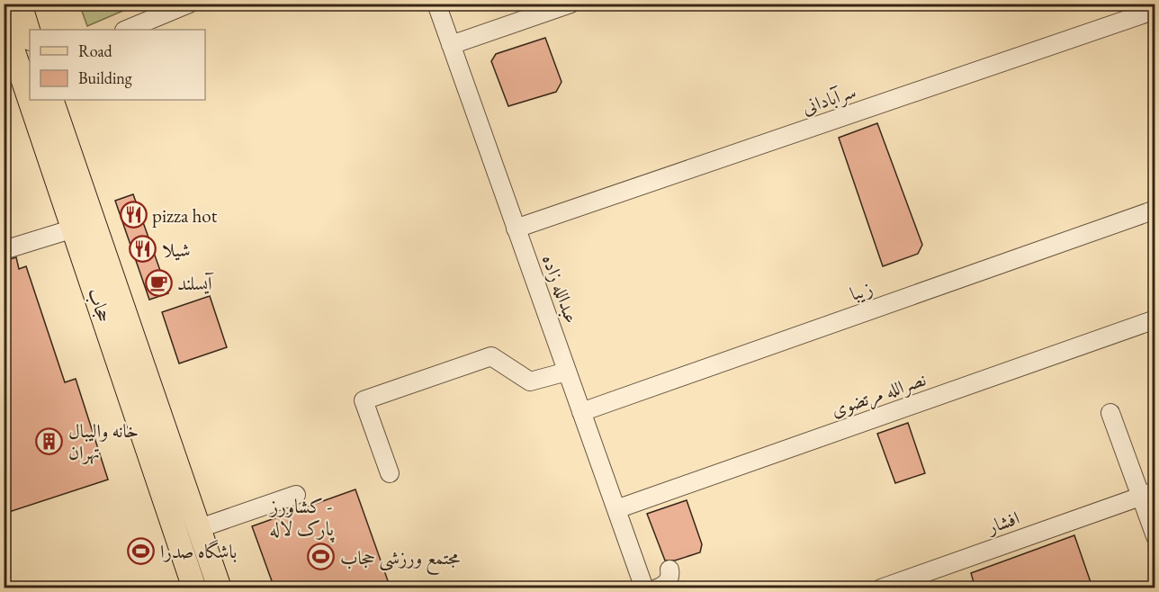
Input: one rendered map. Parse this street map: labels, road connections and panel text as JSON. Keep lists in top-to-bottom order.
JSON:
{
  "streets": {
    "main road": ["حجاب"],
    "street": [
      "سرآبادانی",
      "عبدالله زاده",
      "زیبا",
      "نصرالله مرتضوی",
      "افشار"
    ]
  },
  "crossings": [
    ["سرآبادانی", "عبدالله زاده"],
    ["عبدالله زاده", "زیبا"],
    ["عبدالله زاده", "نصرالله مرتضوی"]
  ],
  "districts": ["کشاورز - پارک لاله"],
  "places": {
    "restaurant": ["pizza hot", "شیلا"],
    "cafe": ["آیسلند"],
    "building": ["خانه والیبال تهران"],
    "sports": ["باشگاه صدرا", "مجتمع ورزشی حجاب"]
  },
  "legend": ["Road", "Building"]
}
